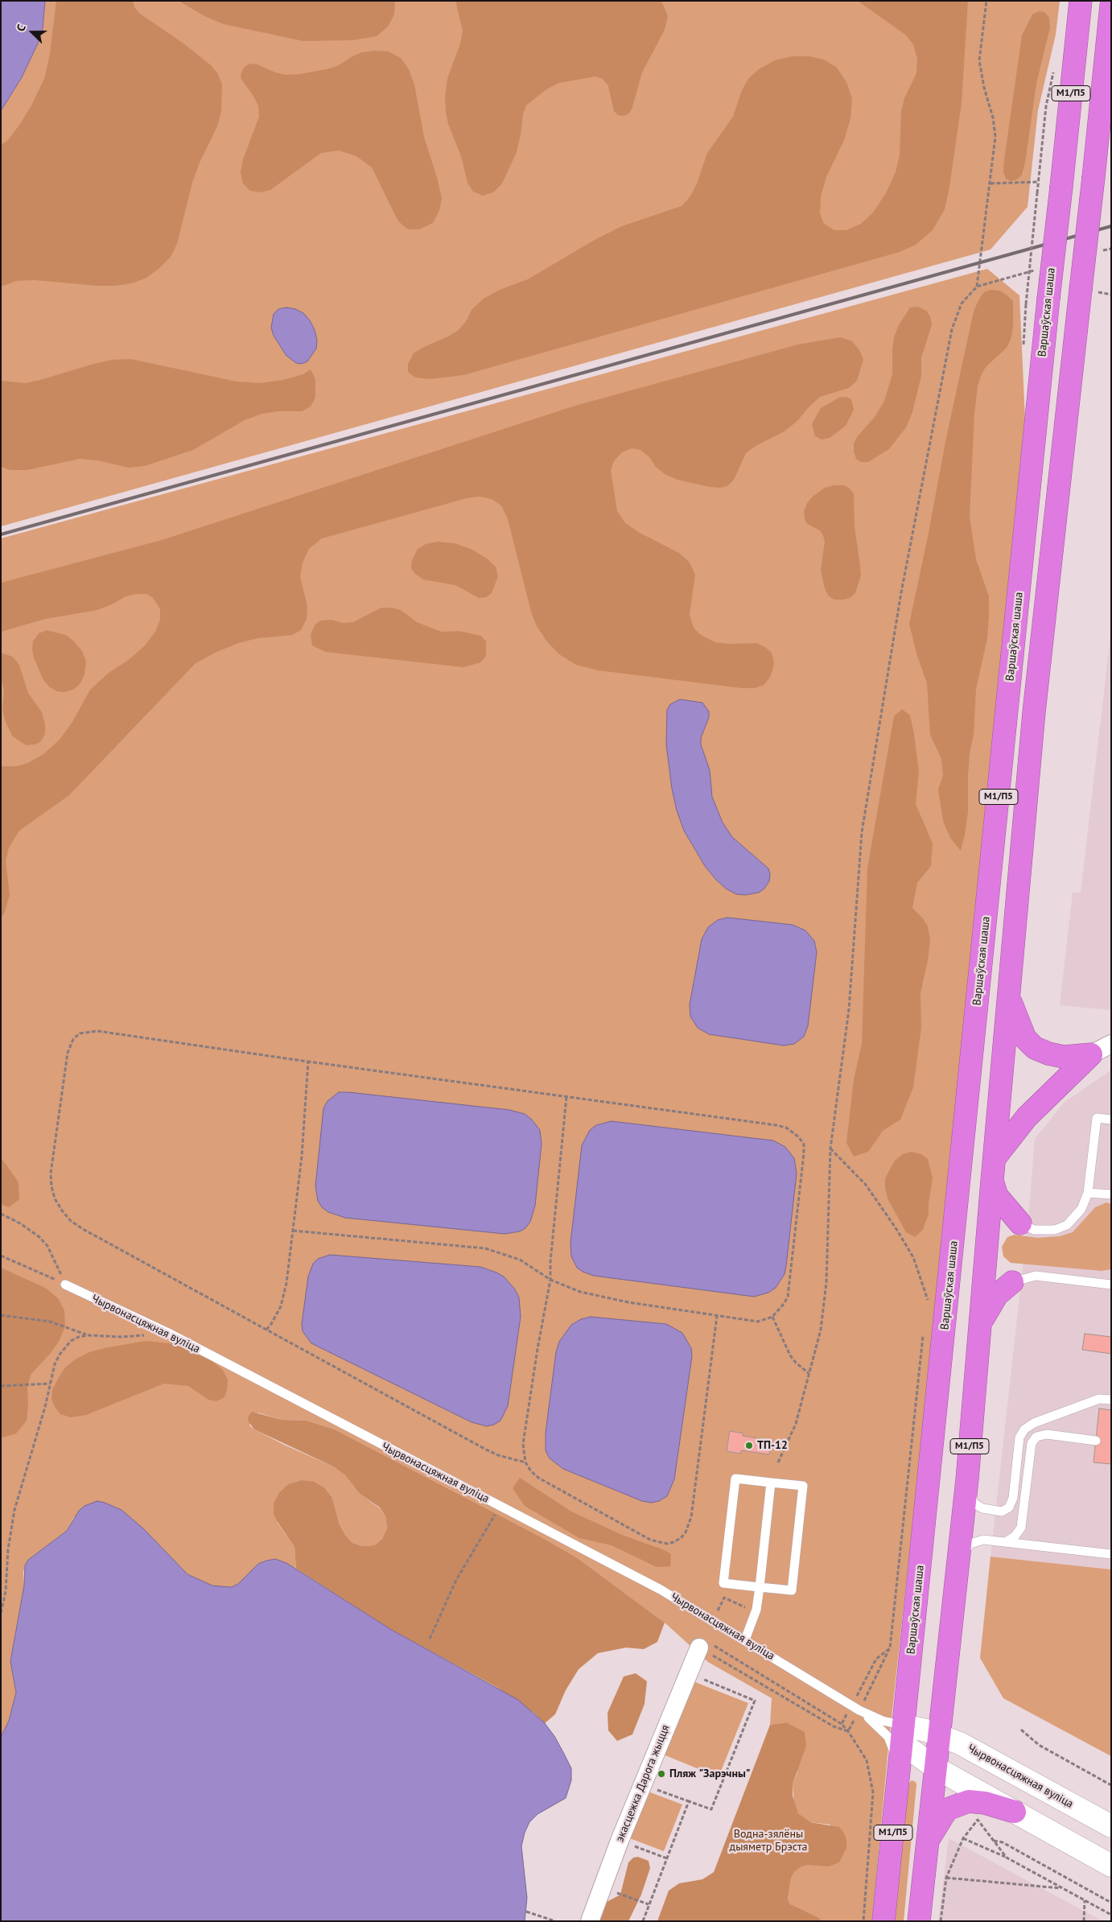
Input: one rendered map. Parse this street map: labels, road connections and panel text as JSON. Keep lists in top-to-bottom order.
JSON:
{
  "streets": {
    "highway": ["М1/П5", "Варшаўская шаша"],
    "main road": ["Чырвонасцяжная вуліца"],
    "street": ["экасцежка Дарога жыцця"]
  },
  "crossings": [
    ["М1/П5", "Чырвонасцяжная вуліца"],
    ["Варшаўская шаша", "Чырвонасцяжная вуліца"]
  ],
  "parks": ["Водна-зялёны дыяметр Брэста"],
  "places": ["ТП-12", "Пляж \"Зарэчны\""],
  "north": "left"
}
